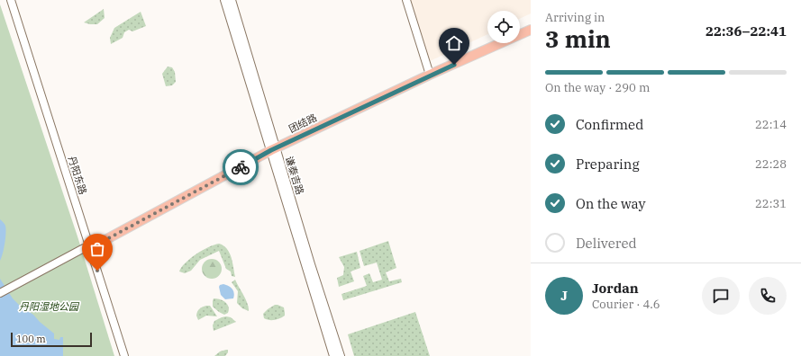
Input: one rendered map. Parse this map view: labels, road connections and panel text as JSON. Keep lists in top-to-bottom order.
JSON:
{
  "streets": {
    "main road": ["团结路"],
    "street": ["丹阳东路", "谦泰吉路"]
  },
  "crossings": [
    ["团结路", "丹阳东路"],
    ["团结路", "谦泰吉路"]
  ],
  "parks": ["丹阳湿地公园"],
  "scale_bar": "100 m",
  "page": {
    "heading": ["3 min", "Arriving in", "22:36–22:41"],
    "panel": ["Jordan", "Courier · 4.6"],
    "bar": "On the way · 290 m",
    "list": [
      ["Confirmed", "22:14"],
      ["Preparing", "22:28"],
      ["On the way", "22:31"],
      "Delivered"
    ],
    "round": "J",
    "scale": "100 m"
  }
}
